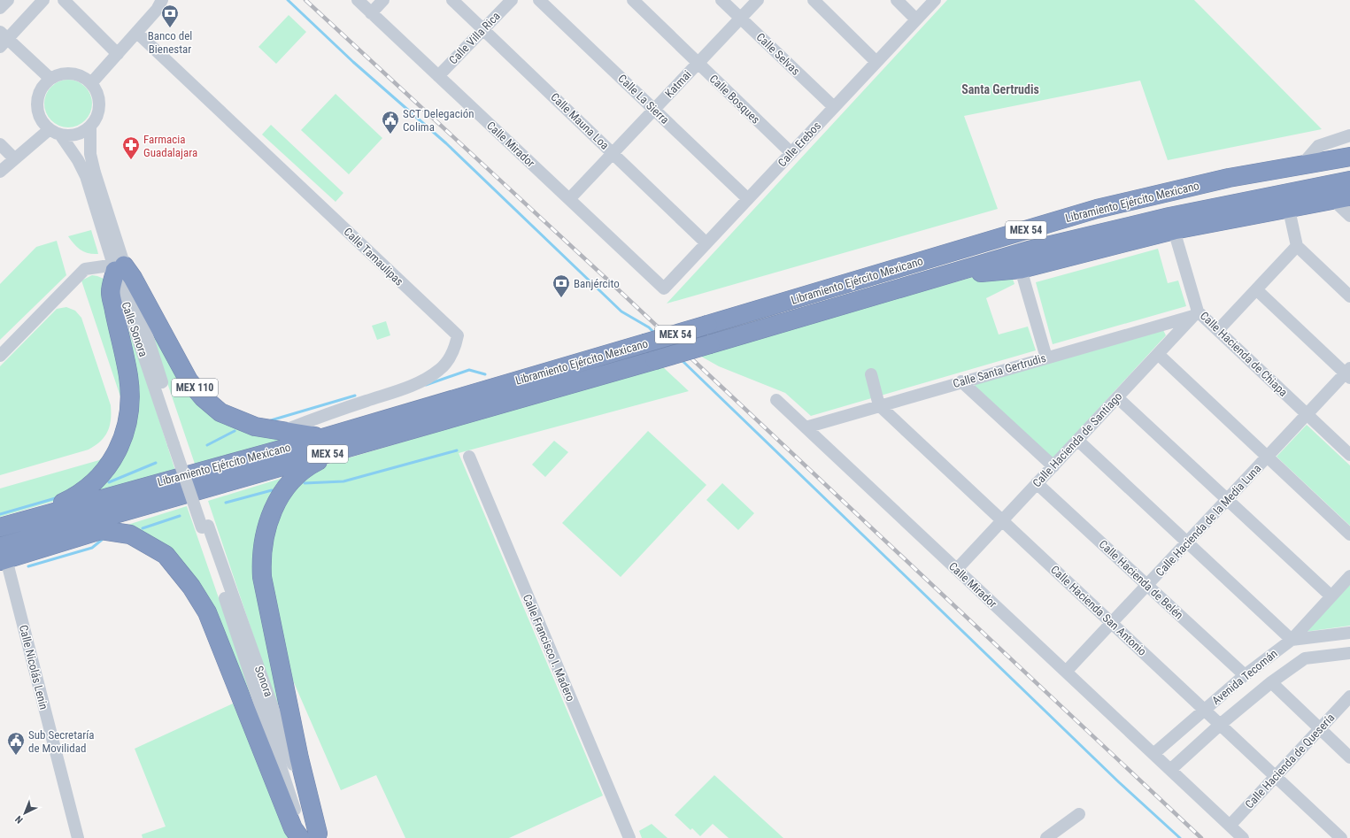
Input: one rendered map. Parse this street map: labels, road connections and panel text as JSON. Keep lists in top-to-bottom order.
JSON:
{
  "streets": {
    "highway": ["Libramiento Ejército Mexicano", "MEX 54", "MEX 110"],
    "street": [
      "Calle Villa Rica",
      "Calle Selvas",
      "Katmai",
      "Calle La Sierra",
      "Calle Bosques",
      "Calle Mauna Loa",
      "Calle Mirador",
      "Calle Erebos",
      "Calle Tamaulipas",
      "Calle Sonora",
      "Calle Hacienda de Chiapa",
      "Calle Santa Gertrudis",
      "Calle Hacienda de Santiago",
      "Calle Hacienda de la Media Luna",
      "Calle Hacienda de Belén",
      "Calle Hacienda San Antonio",
      "Calle Francisco I. Madero",
      "Calle Nicolás Lenin",
      "Avenida Tecomán",
      "Sonora",
      "Calle Hacienda de Quesería"
    ]
  },
  "crossings": [
    ["Calle Villa Rica", "Calle Mauna Loa"],
    ["Calle Villa Rica", "Calle Mirador"],
    ["Calle Selvas", "Katmai"],
    ["Calle Selvas", "Calle Erebos"],
    ["Katmai", "Calle La Sierra"],
    ["Katmai", "Calle Bosques"],
    ["Katmai", "Calle Mauna Loa"],
    ["Katmai", "Calle Mirador"],
    ["Calle La Sierra", "Calle Erebos"],
    ["Calle Bosques", "Calle Erebos"],
    ["Calle Mauna Loa", "Calle Erebos"],
    ["Calle Mirador", "Calle Erebos"],
    ["Calle Mirador", "Calle Santa Gertrudis"],
    ["Calle Mirador", "Calle Hacienda de Santiago"],
    ["Calle Mirador", "Calle Hacienda de la Media Luna"],
    ["Calle Mirador", "Avenida Tecomán"],
    ["Calle Mirador", "Calle Hacienda de Quesería"],
    ["Libramiento Ejército Mexicano", "MEX 110"],
    ["Libramiento Ejército Mexicano", "Calle Nicolás Lenin"],
    ["Calle Tamaulipas", "MEX 110"],
    ["Calle Sonora", "MEX 110"],
    ["Calle Sonora", "Sonora"],
    ["Calle Hacienda de Chiapa", "Calle Santa Gertrudis"],
    ["Calle Hacienda de Chiapa", "Calle Hacienda de Santiago"],
    ["Calle Hacienda de Chiapa", "Calle Hacienda de la Media Luna"],
    ["Calle Santa Gertrudis", "Calle Hacienda de Santiago"],
    ["Calle Santa Gertrudis", "Calle Hacienda San Antonio"],
    ["Calle Hacienda de Santiago", "Calle Hacienda de Belén"],
    ["Calle Hacienda de Santiago", "Calle Hacienda San Antonio"],
    ["Calle Hacienda de la Media Luna", "Calle Hacienda de Belén"],
    ["Calle Hacienda de la Media Luna", "Calle Hacienda San Antonio"],
    ["Calle Hacienda de Belén", "Avenida Tecomán"],
    ["Calle Hacienda San Antonio", "Avenida Tecomán"],
    ["Calle Hacienda San Antonio", "Calle Hacienda de Quesería"]
  ],
  "districts": ["Santa Gertrudis"],
  "places": {
    "bank": ["Banco del Bienestar", "Banjército"],
    "public building": ["SCT Delegación Colima", "Sub Secretaría de Movilidad"],
    "pharmacy": ["Farmacia Guadalajara"]
  },
  "north": "bottom left"
}
